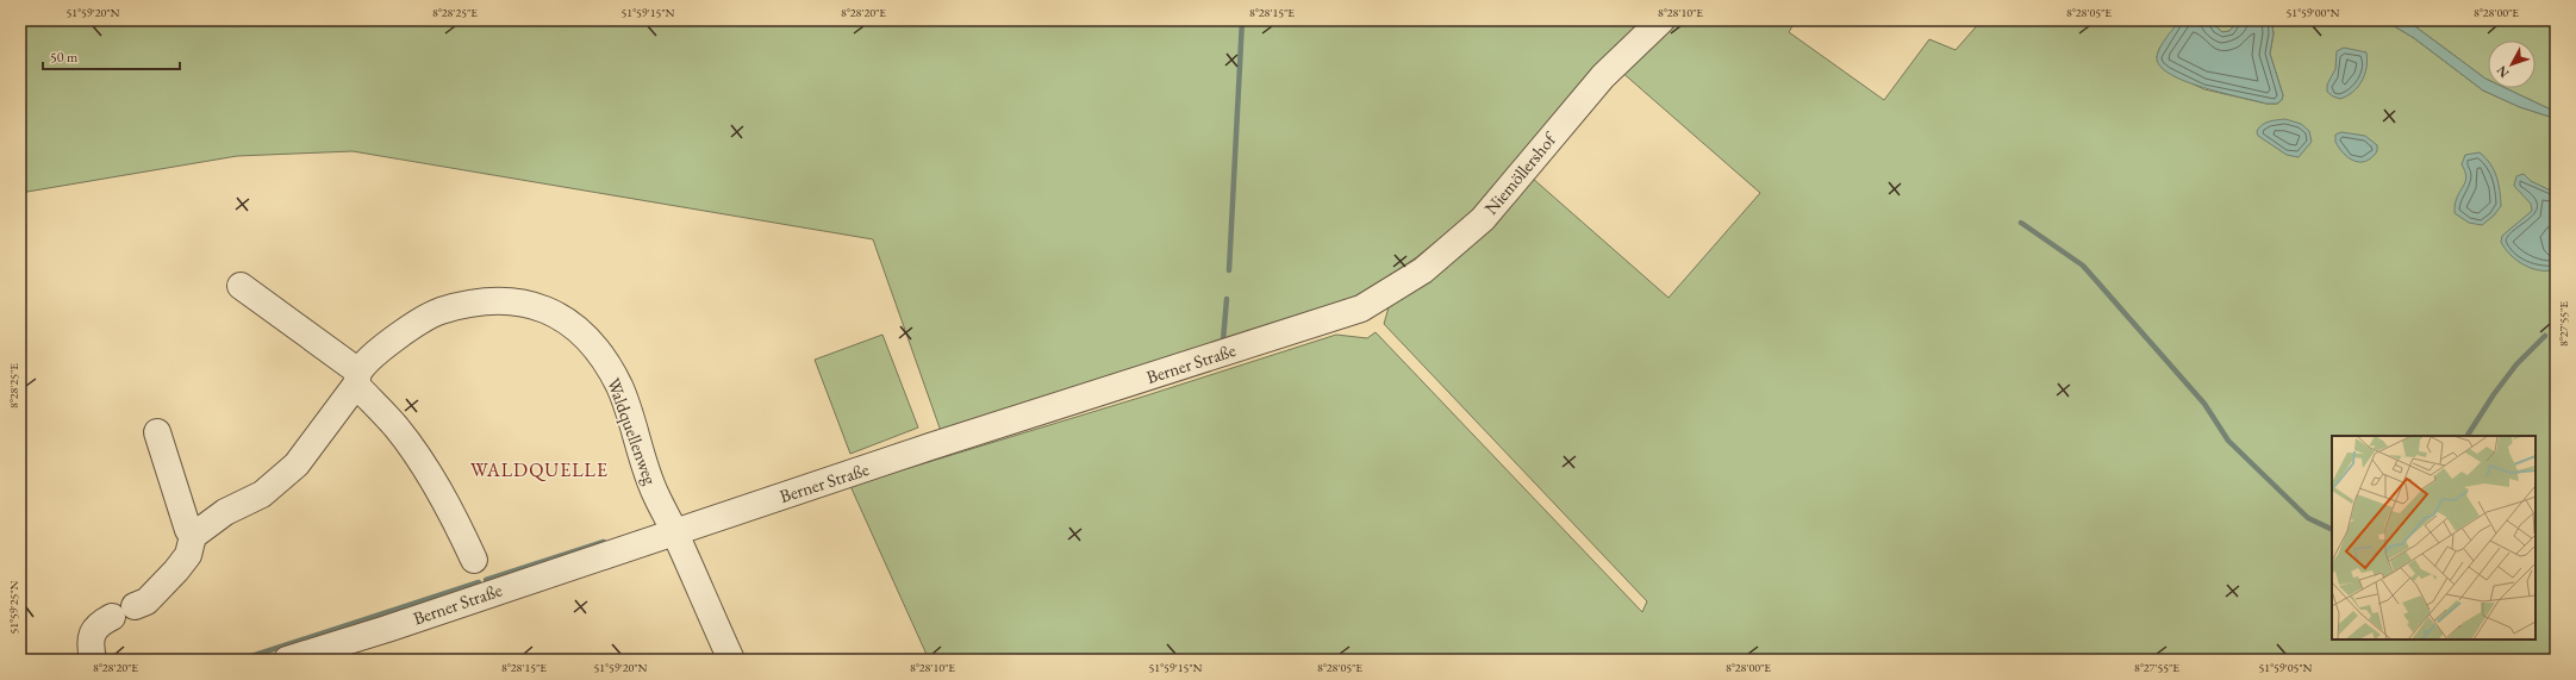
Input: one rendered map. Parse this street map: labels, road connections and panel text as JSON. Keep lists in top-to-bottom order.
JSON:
{
  "streets": {
    "street": ["Niemöllershof", "Berner Straße", "Waldquellenweg"]
  },
  "crossings": [
    ["Niemöllershof", "Berner Straße"],
    ["Berner Straße", "Waldquellenweg"]
  ],
  "districts": ["WALDQUELLE"],
  "scale_bar": "50 m",
  "north": "bottom left",
  "coordinates": [
    "51°59'20\"N",
    "8°28'25\"E",
    "51°59'15\"N",
    "8°28'20\"E",
    "8°28'15\"E",
    "8°28'10\"E",
    "8°28'05\"E",
    "51°59'00\"N",
    "8°28'00\"E",
    "8°27'55\"E",
    "51°59'25\"N",
    "51°59'05\"N"
  ]
}
